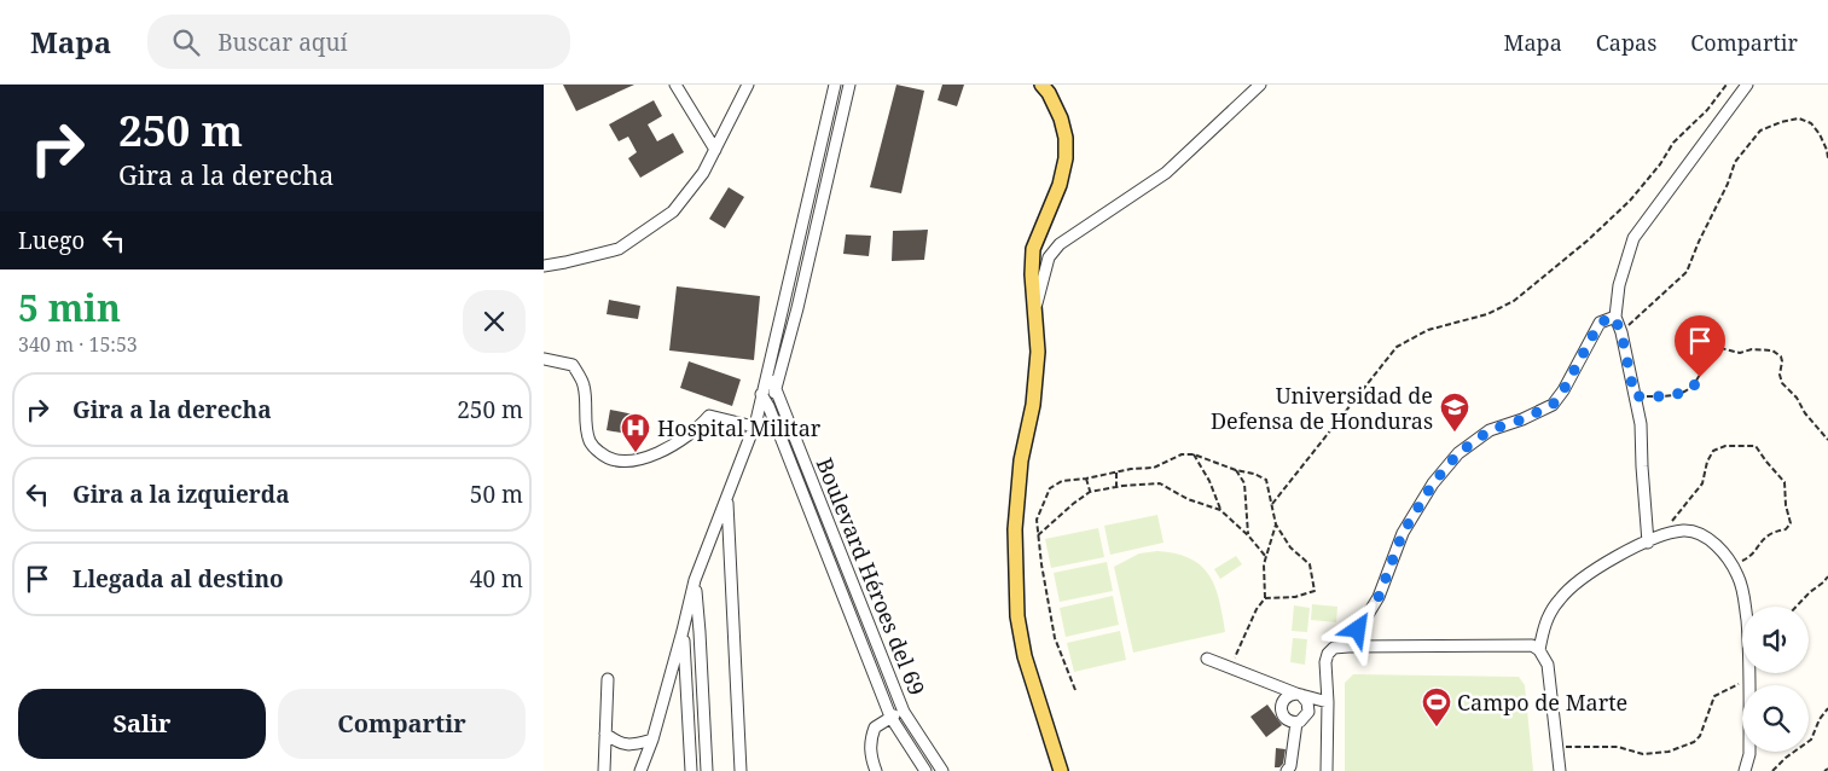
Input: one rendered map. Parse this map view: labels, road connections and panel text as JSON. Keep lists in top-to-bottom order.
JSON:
{
  "streets": {
    "street": ["Boulevard Héroes del 69"]
  },
  "places": {
    "school or university": ["Universidad de Defensa de Honduras"],
    "hospital": ["Hospital Militar"],
    "sports": ["Campo de Marte"]
  },
  "page": {
    "header": "Mapa",
    "search": "Buscar aquí",
    "nav": ["Mapa", "Capas", "Compartir"],
    "turn": ["250 m", "Gira a la derecha"],
    "then": "Luego",
    "heading": ["5 min", "340 m · 15:53"],
    "list": [
      {
        "name": "Gira a la derecha",
        "value": "250 m"
      },
      {
        "name": "Gira a la izquierda",
        "value": "50 m"
      },
      {
        "name": "Llegada al destino",
        "value": "40 m"
      }
    ],
    "buttons": ["Salir", "Compartir"]
  }
}
